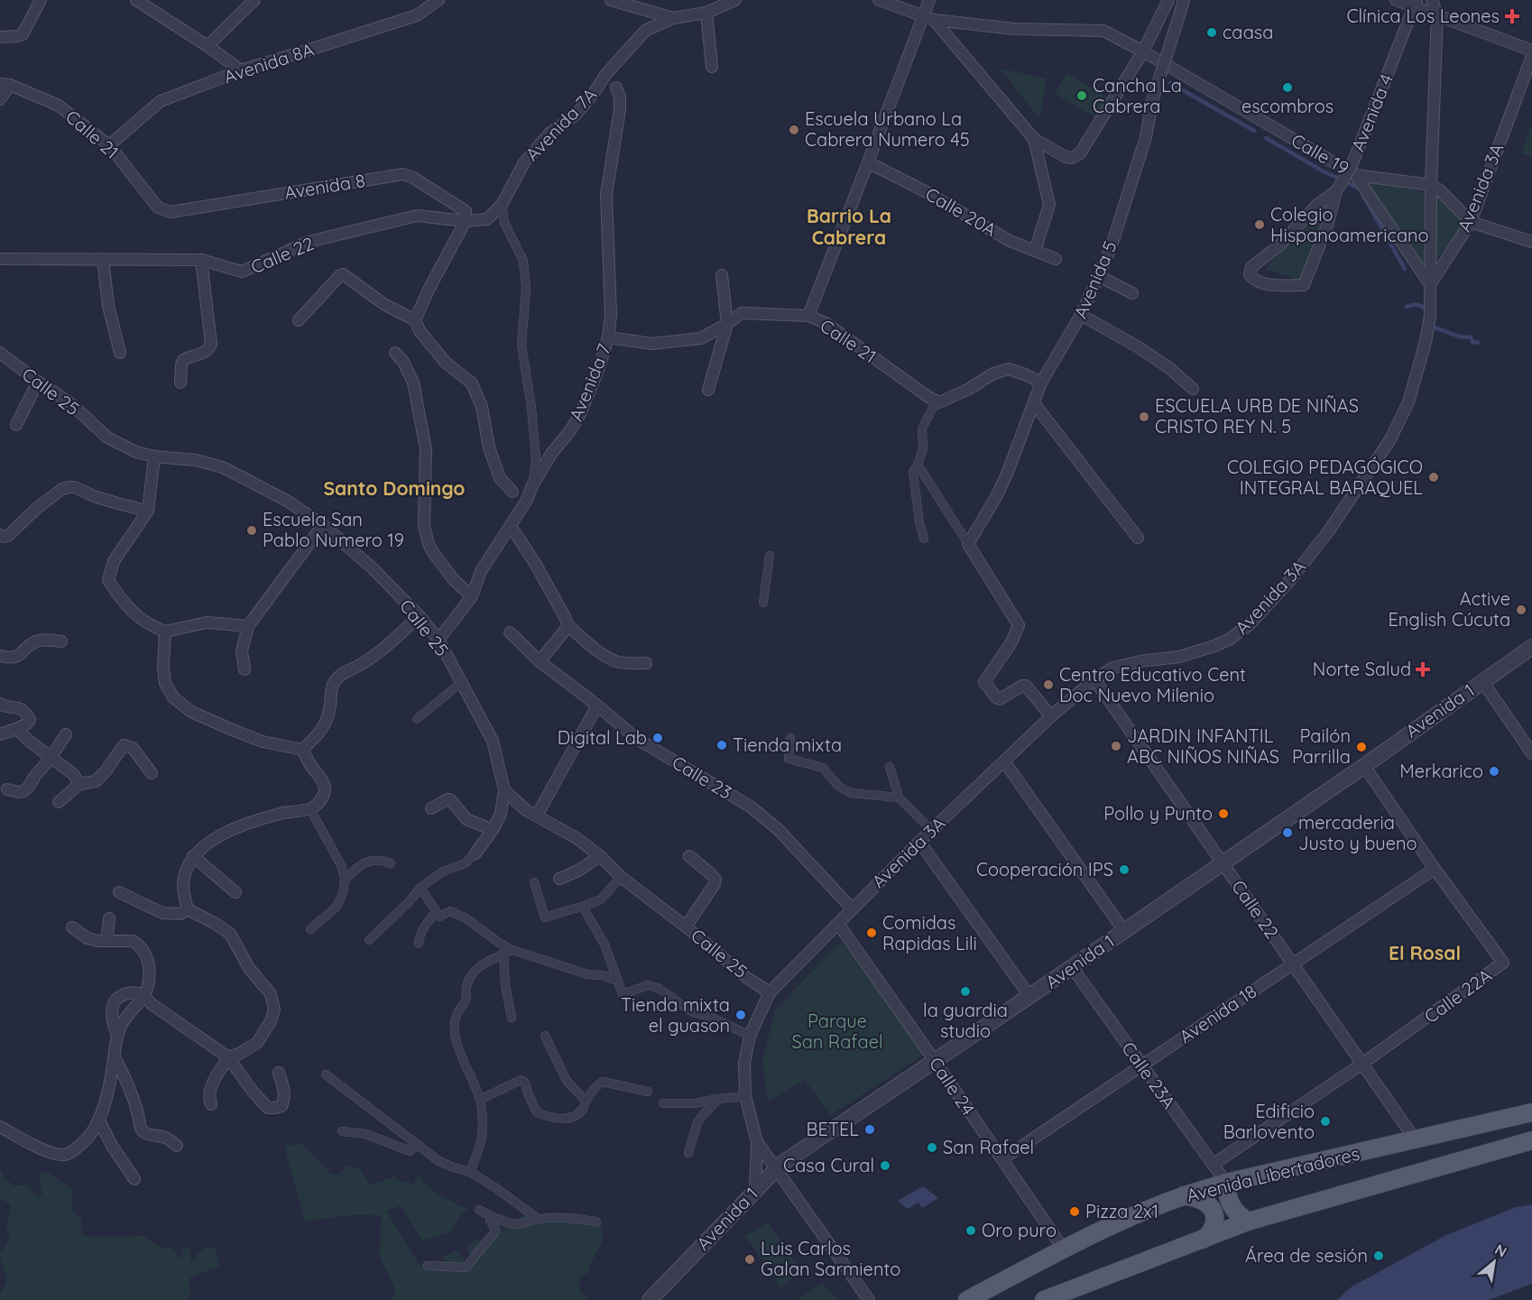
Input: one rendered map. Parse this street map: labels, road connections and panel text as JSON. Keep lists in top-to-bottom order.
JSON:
{
  "streets": {
    "main road": ["Avenida Libertadores"],
    "street": [
      "Avenida 8A",
      "Avenida 4",
      "Avenida 7A",
      "Calle 21",
      "Calle 19",
      "Avenida 8",
      "Avenida 3A",
      "Calle 20A",
      "Calle 22",
      "Avenida 5",
      "Avenida 7",
      "Calle 25",
      "Avenida 1",
      "Calle 23",
      "Calle 22A",
      "Avenida 18",
      "Calle 23A",
      "Calle 24"
    ]
  },
  "crossings": [
    ["Avenida 8A", "Calle 21"],
    ["Avenida 7A", "Avenida 8"],
    ["Avenida 7A", "Calle 22"],
    ["Calle 21", "Avenida 8"],
    ["Calle 21", "Avenida 7"],
    ["Avenida 8", "Calle 22"],
    ["Avenida 3A", "Calle 22"],
    ["Avenida 3A", "Calle 25"],
    ["Avenida 3A", "Avenida 1"],
    ["Avenida 3A", "Calle 23"],
    ["Avenida 3A", "Calle 24"],
    ["Calle 22", "Avenida 1"],
    ["Calle 22", "Calle 22A"],
    ["Calle 22", "Avenida 18"],
    ["Calle 22", "Avenida Libertadores"],
    ["Avenida 7", "Calle 25"],
    ["Avenida 1", "Calle 22A"],
    ["Avenida 1", "Calle 23A"],
    ["Avenida 1", "Calle 24"],
    ["Calle 22A", "Avenida 18"],
    ["Calle 22A", "Calle 23A"],
    ["Avenida 18", "Calle 23A"],
    ["Avenida 18", "Calle 24"],
    ["Calle 23A", "Avenida Libertadores"],
    ["Calle 24", "Avenida Libertadores"]
  ],
  "districts": ["Barrio La Cabrera", "Santo Domingo", "El Rosal"],
  "parks": ["Parque San Rafael"],
  "places": {
    "health": ["Clínica Los Leones", "Norte Salud"],
    "other": [
      "caasa",
      "escombros",
      "Cancha La Cabrera",
      "Escuela Urbano La Cabrera Numero 45",
      "Colegio Hispanoamericano",
      "ESCUELA URB DE NIÑAS CRISTO REY N. 5",
      "COLEGIO PEDAGÓGICO INTEGRAL BARAQUEL",
      "Escuela San Pablo Numero 19",
      "Active English Cúcuta",
      "Centro Educativo Cent Doc Nuevo Milenio",
      "Digital Lab",
      "Tienda mixta",
      "JARDIN INFANTIL ABC NIÑOS NIÑAS",
      "Pailón Parrilla",
      "Merkarico",
      "Pollo y Punto",
      "mercaderia Justo y bueno",
      "Cooperación IPS",
      "Comidas Rapidas Lili",
      "la guardia studio",
      "Tienda mixta el guason",
      "Edificio Barlovento",
      "BETEL",
      "San Rafael",
      "Casa Cural",
      "Pizza 2x1",
      "Oro puro",
      "Área de sesión",
      "Luis Carlos Galan Sarmiento"
    ]
  },
  "north": "top right"
}
